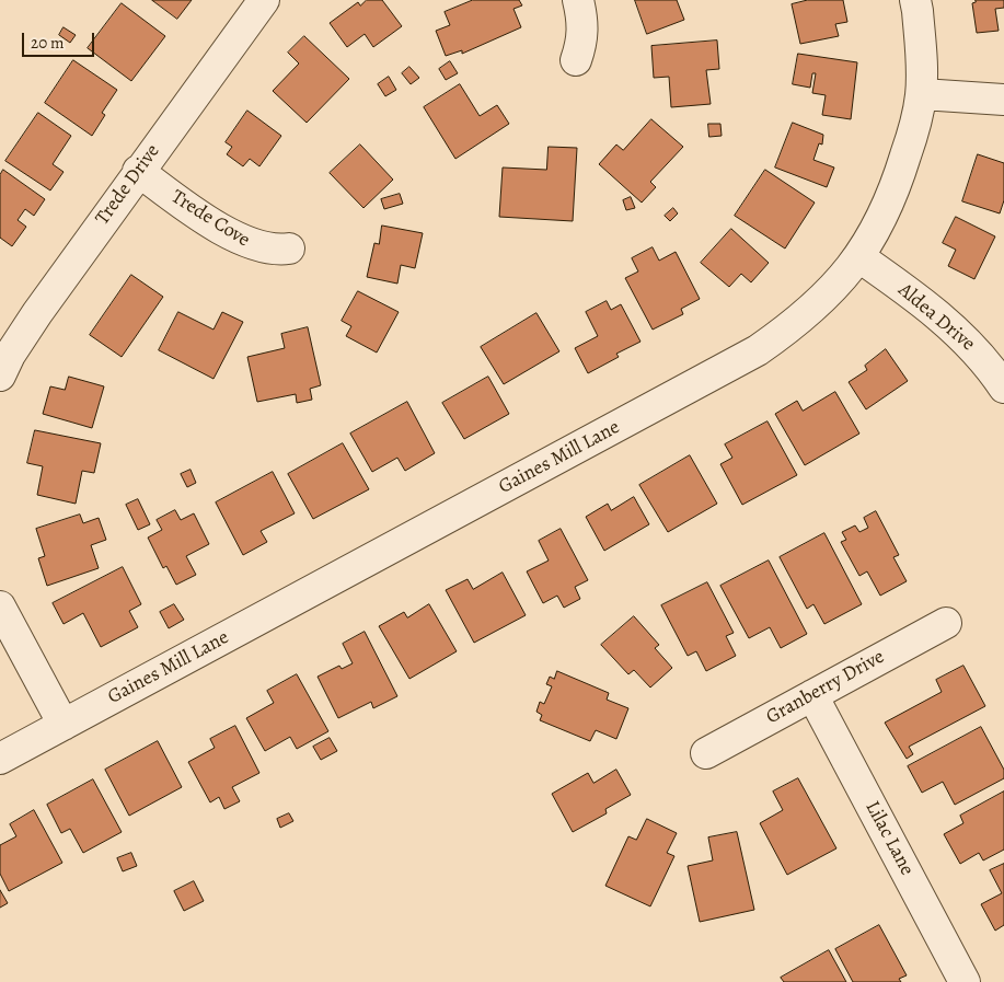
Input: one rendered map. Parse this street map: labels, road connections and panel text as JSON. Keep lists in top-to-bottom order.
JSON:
{
  "streets": {
    "street": [
      "Trede Drive",
      "Trede Cove",
      "Aldea Drive",
      "Gaines Mill Lane",
      "Granberry Drive",
      "Lilac Lane"
    ]
  },
  "crossings": [
    ["Trede Drive", "Trede Cove"],
    ["Aldea Drive", "Gaines Mill Lane"],
    ["Granberry Drive", "Lilac Lane"]
  ],
  "scale_bar": "20 m"
}
